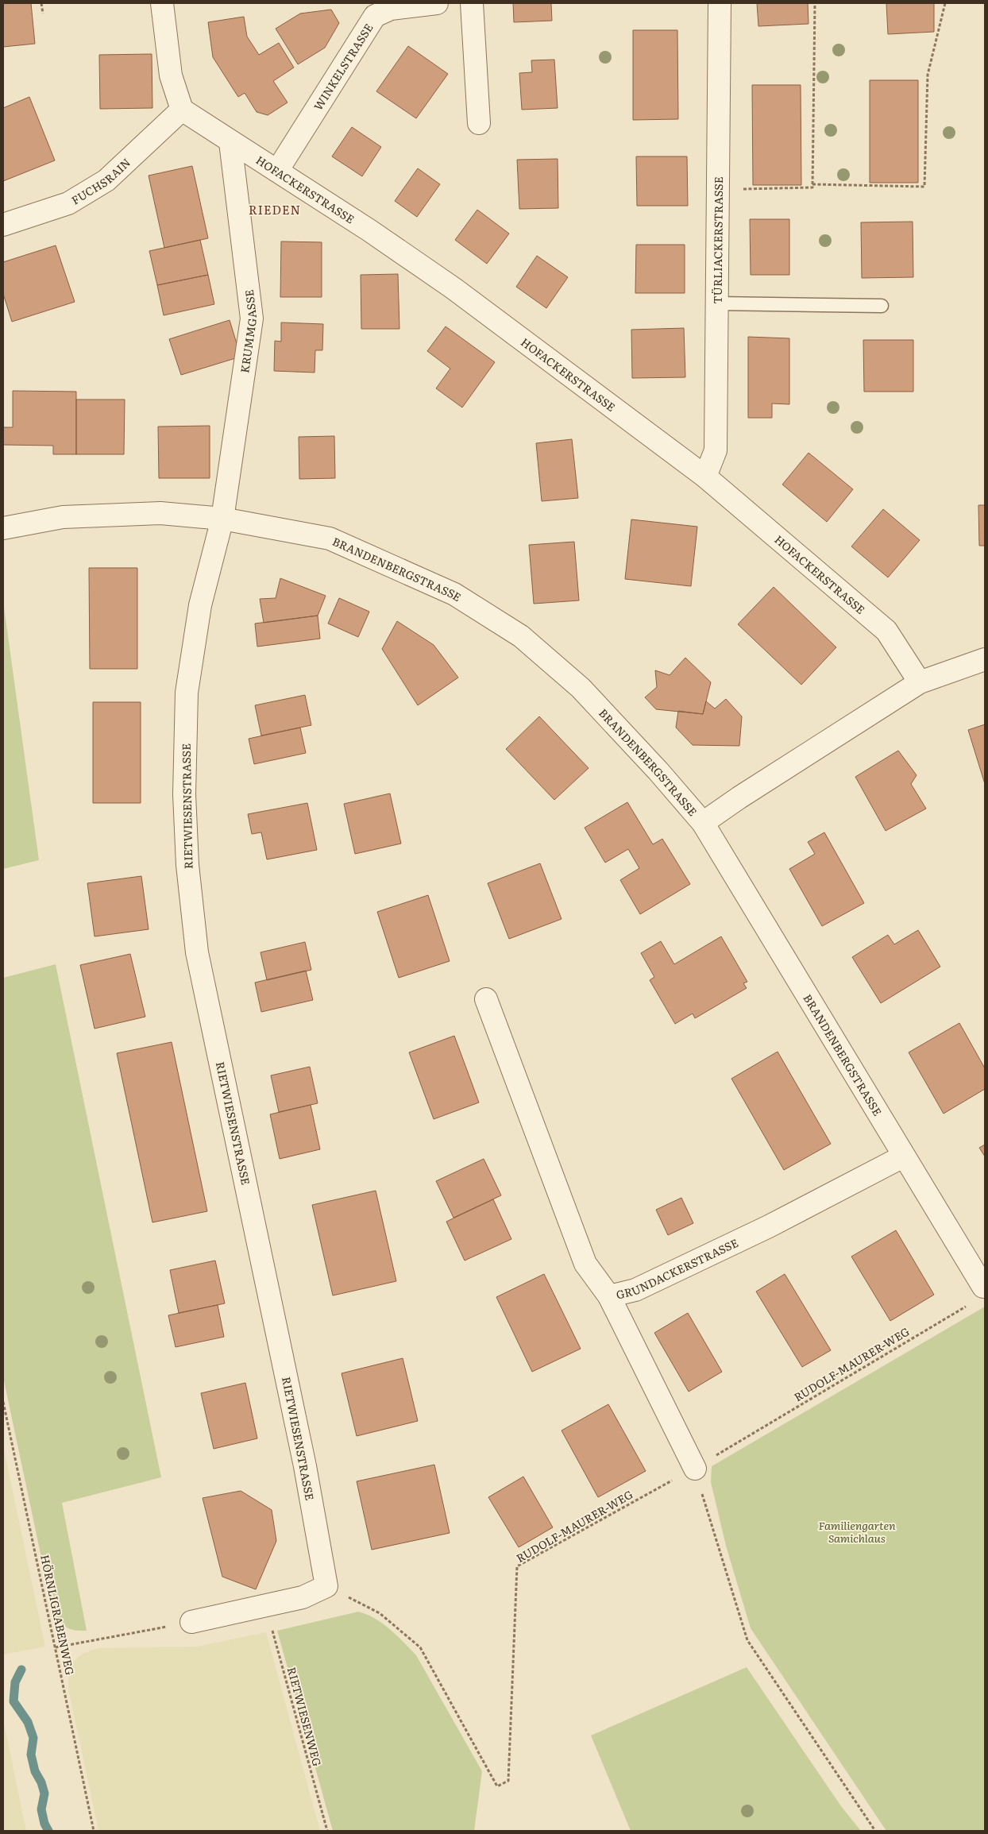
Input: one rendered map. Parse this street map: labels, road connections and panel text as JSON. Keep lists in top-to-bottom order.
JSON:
{
  "streets": {
    "street": [
      "WINKELSTRASSE",
      "FUCHSRAIN",
      "HOFACKERSTRASSE",
      "TÜRLIACKERSTRASSE",
      "KRUMMGASSE",
      "BRANDENBERGSTRASSE",
      "RIETWIESENSTRASSE",
      "GRUNDACKERSTRASSE"
    ],
    "path": ["RUDOLF-MAURER-WEG", "HÖRNLIGRABENWEG", "RIETWIESENWEG"]
  },
  "crossings": [
    ["WINKELSTRASSE", "HOFACKERSTRASSE"],
    ["FUCHSRAIN", "HOFACKERSTRASSE"],
    ["HOFACKERSTRASSE", "TÜRLIACKERSTRASSE"],
    ["HOFACKERSTRASSE", "KRUMMGASSE"],
    ["HOFACKERSTRASSE", "BRANDENBERGSTRASSE"],
    ["KRUMMGASSE", "BRANDENBERGSTRASSE"],
    ["KRUMMGASSE", "RIETWIESENSTRASSE"],
    ["BRANDENBERGSTRASSE", "RIETWIESENSTRASSE"],
    ["BRANDENBERGSTRASSE", "GRUNDACKERSTRASSE"],
    ["BRANDENBERGSTRASSE", "RUDOLF-MAURER-WEG"],
    ["RIETWIESENSTRASSE", "RUDOLF-MAURER-WEG"]
  ],
  "districts": ["RIEDEN"],
  "parks": ["Familiengarten Samichlaus"]
}
